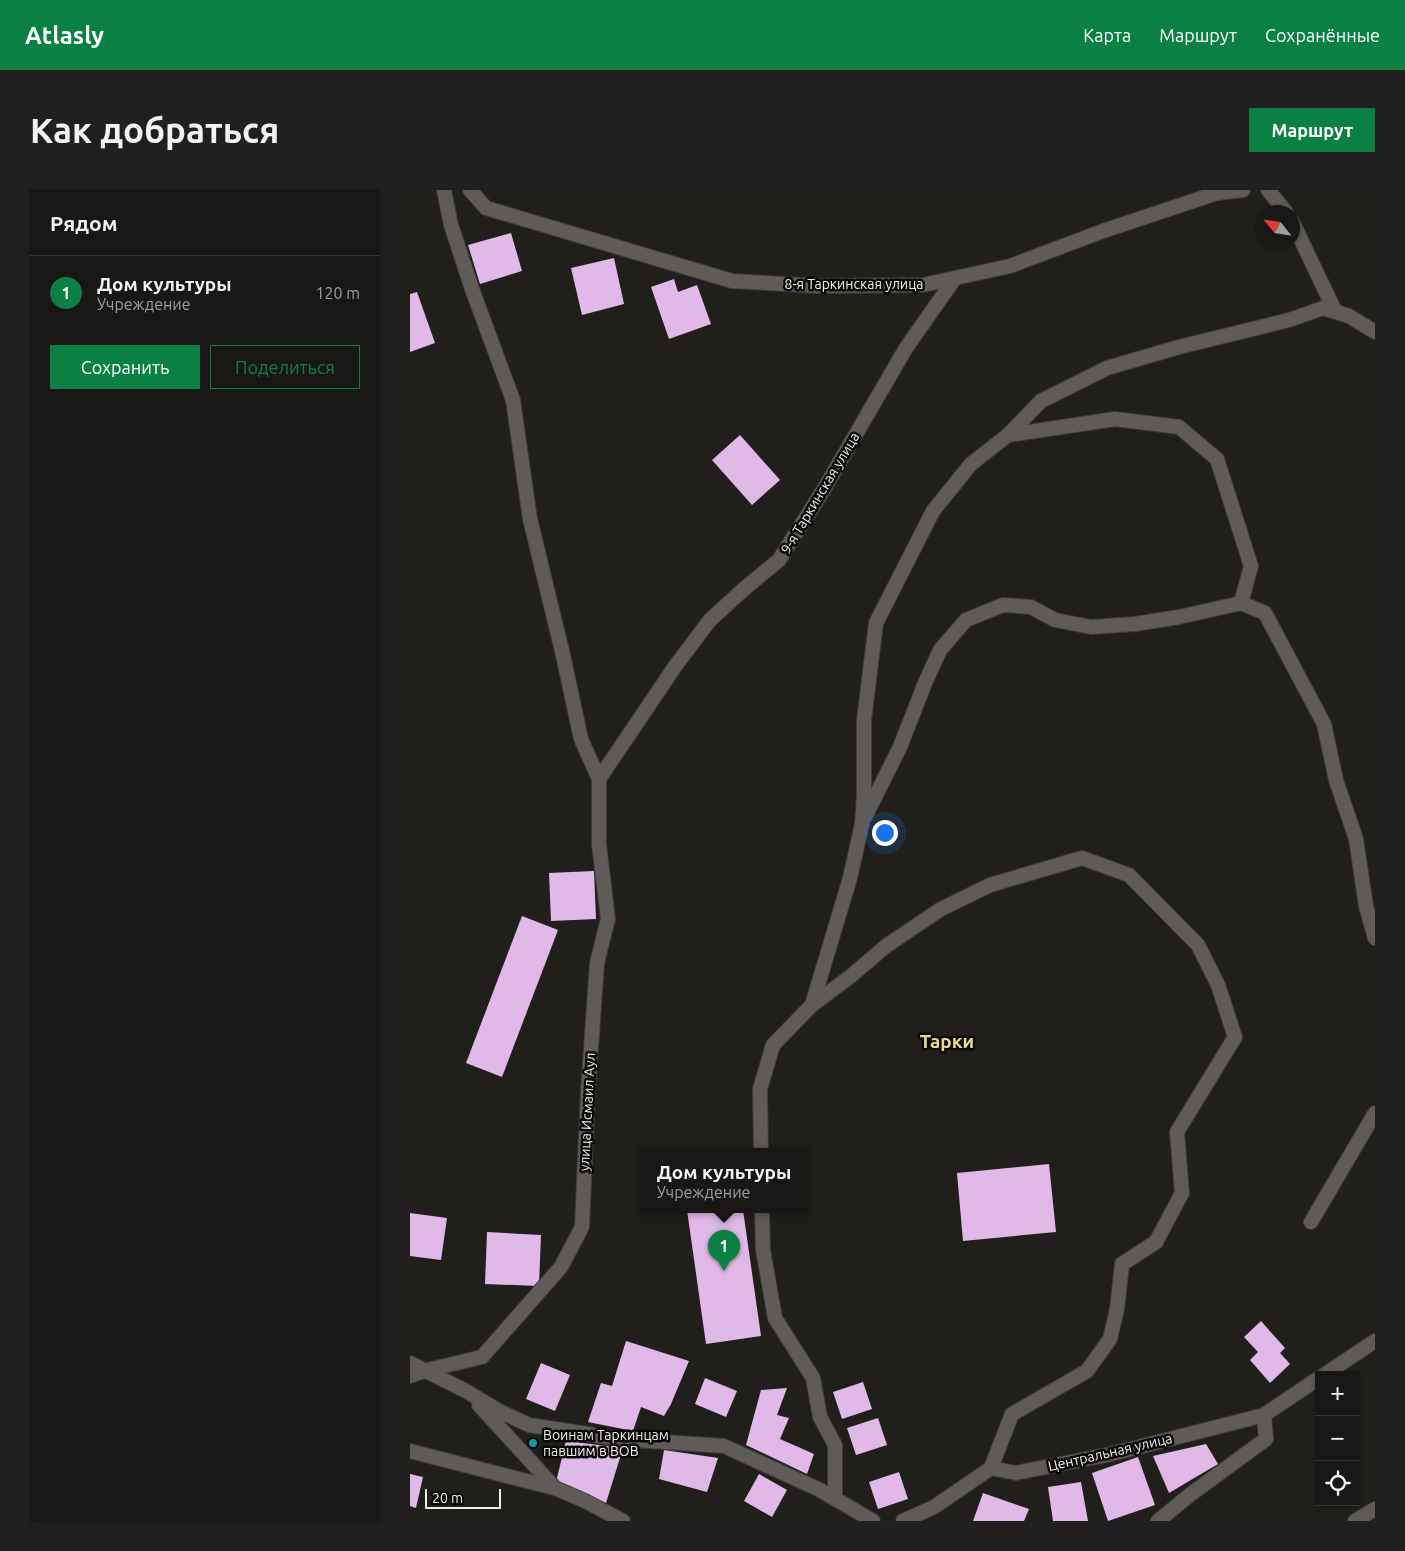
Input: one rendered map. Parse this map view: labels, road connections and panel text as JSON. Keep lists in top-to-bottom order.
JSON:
{
  "streets": {
    "street": [
      "8-я Таркинская улица",
      "9-я Таркинская улица",
      "улица Исмаил Аул",
      "Центральная улица"
    ]
  },
  "crossings": [
    ["8-я Таркинская улица", "9-я Таркинская улица"],
    ["9-я Таркинская улица", "улица Исмаил Аул"]
  ],
  "districts": ["Тарки"],
  "places": ["Воинам Таркинцам павшим в ВОВ"],
  "scale_bar": "20 m",
  "north": "top left",
  "page": {
    "header": "Atlasly",
    "nav": ["Карта", "Маршрут", "Сохранённые"],
    "buttons": [
      "Маршрут",
      ["Сохранить", "Поделиться"]
    ],
    "title": "Как добраться",
    "heading": "Рядом",
    "list": [
      {
        "mark": "1",
        "name": "Дом культуры",
        "note": "Учреждение",
        "value": "120 m"
      }
    ],
    "popup": ["Дом культуры", "Учреждение"],
    "pins": "1",
    "map_buttons": ["+", "−"],
    "scale": "20 m"
  }
}
